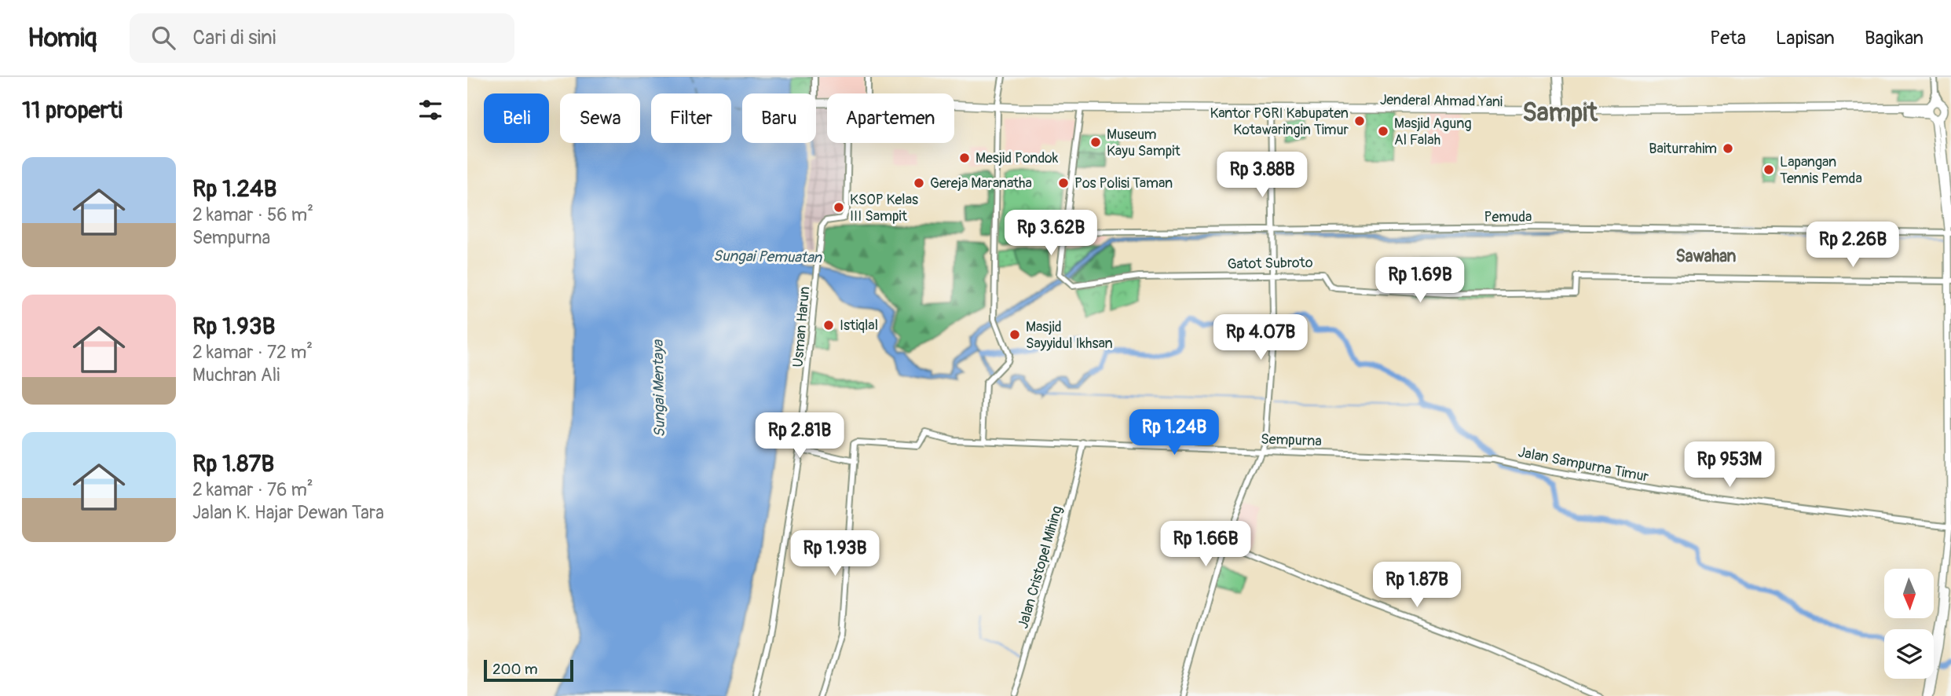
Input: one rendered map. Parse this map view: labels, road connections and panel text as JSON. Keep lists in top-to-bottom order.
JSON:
{
  "streets": {
    "highway": ["Jenderal Ahmad Yani"],
    "street": [
      "Pemuda",
      "Gatot Subroto",
      "Usman Harun",
      "Sempurna",
      "Jalan Sampurna Timur",
      "Jalan Cristopel Mihing"
    ]
  },
  "crossings": [
    ["Pemuda", "Gatot Subroto"],
    ["Sempurna", "Jalan Sampurna Timur"],
    ["Sempurna", "Jalan Cristopel Mihing"]
  ],
  "districts": ["Sampit", "Sawahan"],
  "water": ["Sungai Pemuatan", "Sungai Mentaya"],
  "places": [
    "Kantor PGRI Kabupaten Kotawaringin Timur",
    "Masjid Agung Al Falah",
    "Museum Kayu Sampit",
    "Baiturrahim",
    "Mesjid Pondok",
    "Lapangan Tennis Pemda",
    "Gereja Maranatha",
    "Pos Polisi Taman",
    "KSOP Kelas III Sampit",
    "Istiqlal",
    "Masjid Sayyidul Ikhsan"
  ],
  "scale_bar": "200 m",
  "north": "bottom",
  "page": {
    "header": "Homiq",
    "search": "Cari di sini",
    "nav": ["Peta", "Lapisan", "Bagikan"],
    "heading": "11 properti",
    "chip": [
      "Beli",
      "Sewa",
      "Filter",
      "Baru",
      "Apartemen"
    ],
    "list": [
      {
        "name": "Rp 1.24B",
        "note": "2 kamar · 56 m² · Sempurna"
      },
      {
        "name": "Rp 1.93B",
        "note": "2 kamar · 72 m² · Muchran Ali"
      },
      {
        "name": "Rp 1.87B",
        "note": "2 kamar · 76 m² · Jalan K. Hajar Dewan Tara"
      }
    ],
    "price": [
      "Rp 3.88B",
      "Rp 3.62B",
      "Rp 2.26B",
      "Rp 1.69B",
      "Rp 4.07B",
      "Rp 1.24B",
      "Rp 2.81B",
      "Rp 953M",
      "Rp 1.66B",
      "Rp 1.93B",
      "Rp 1.87B"
    ],
    "scale": "200 m"
  }
}
